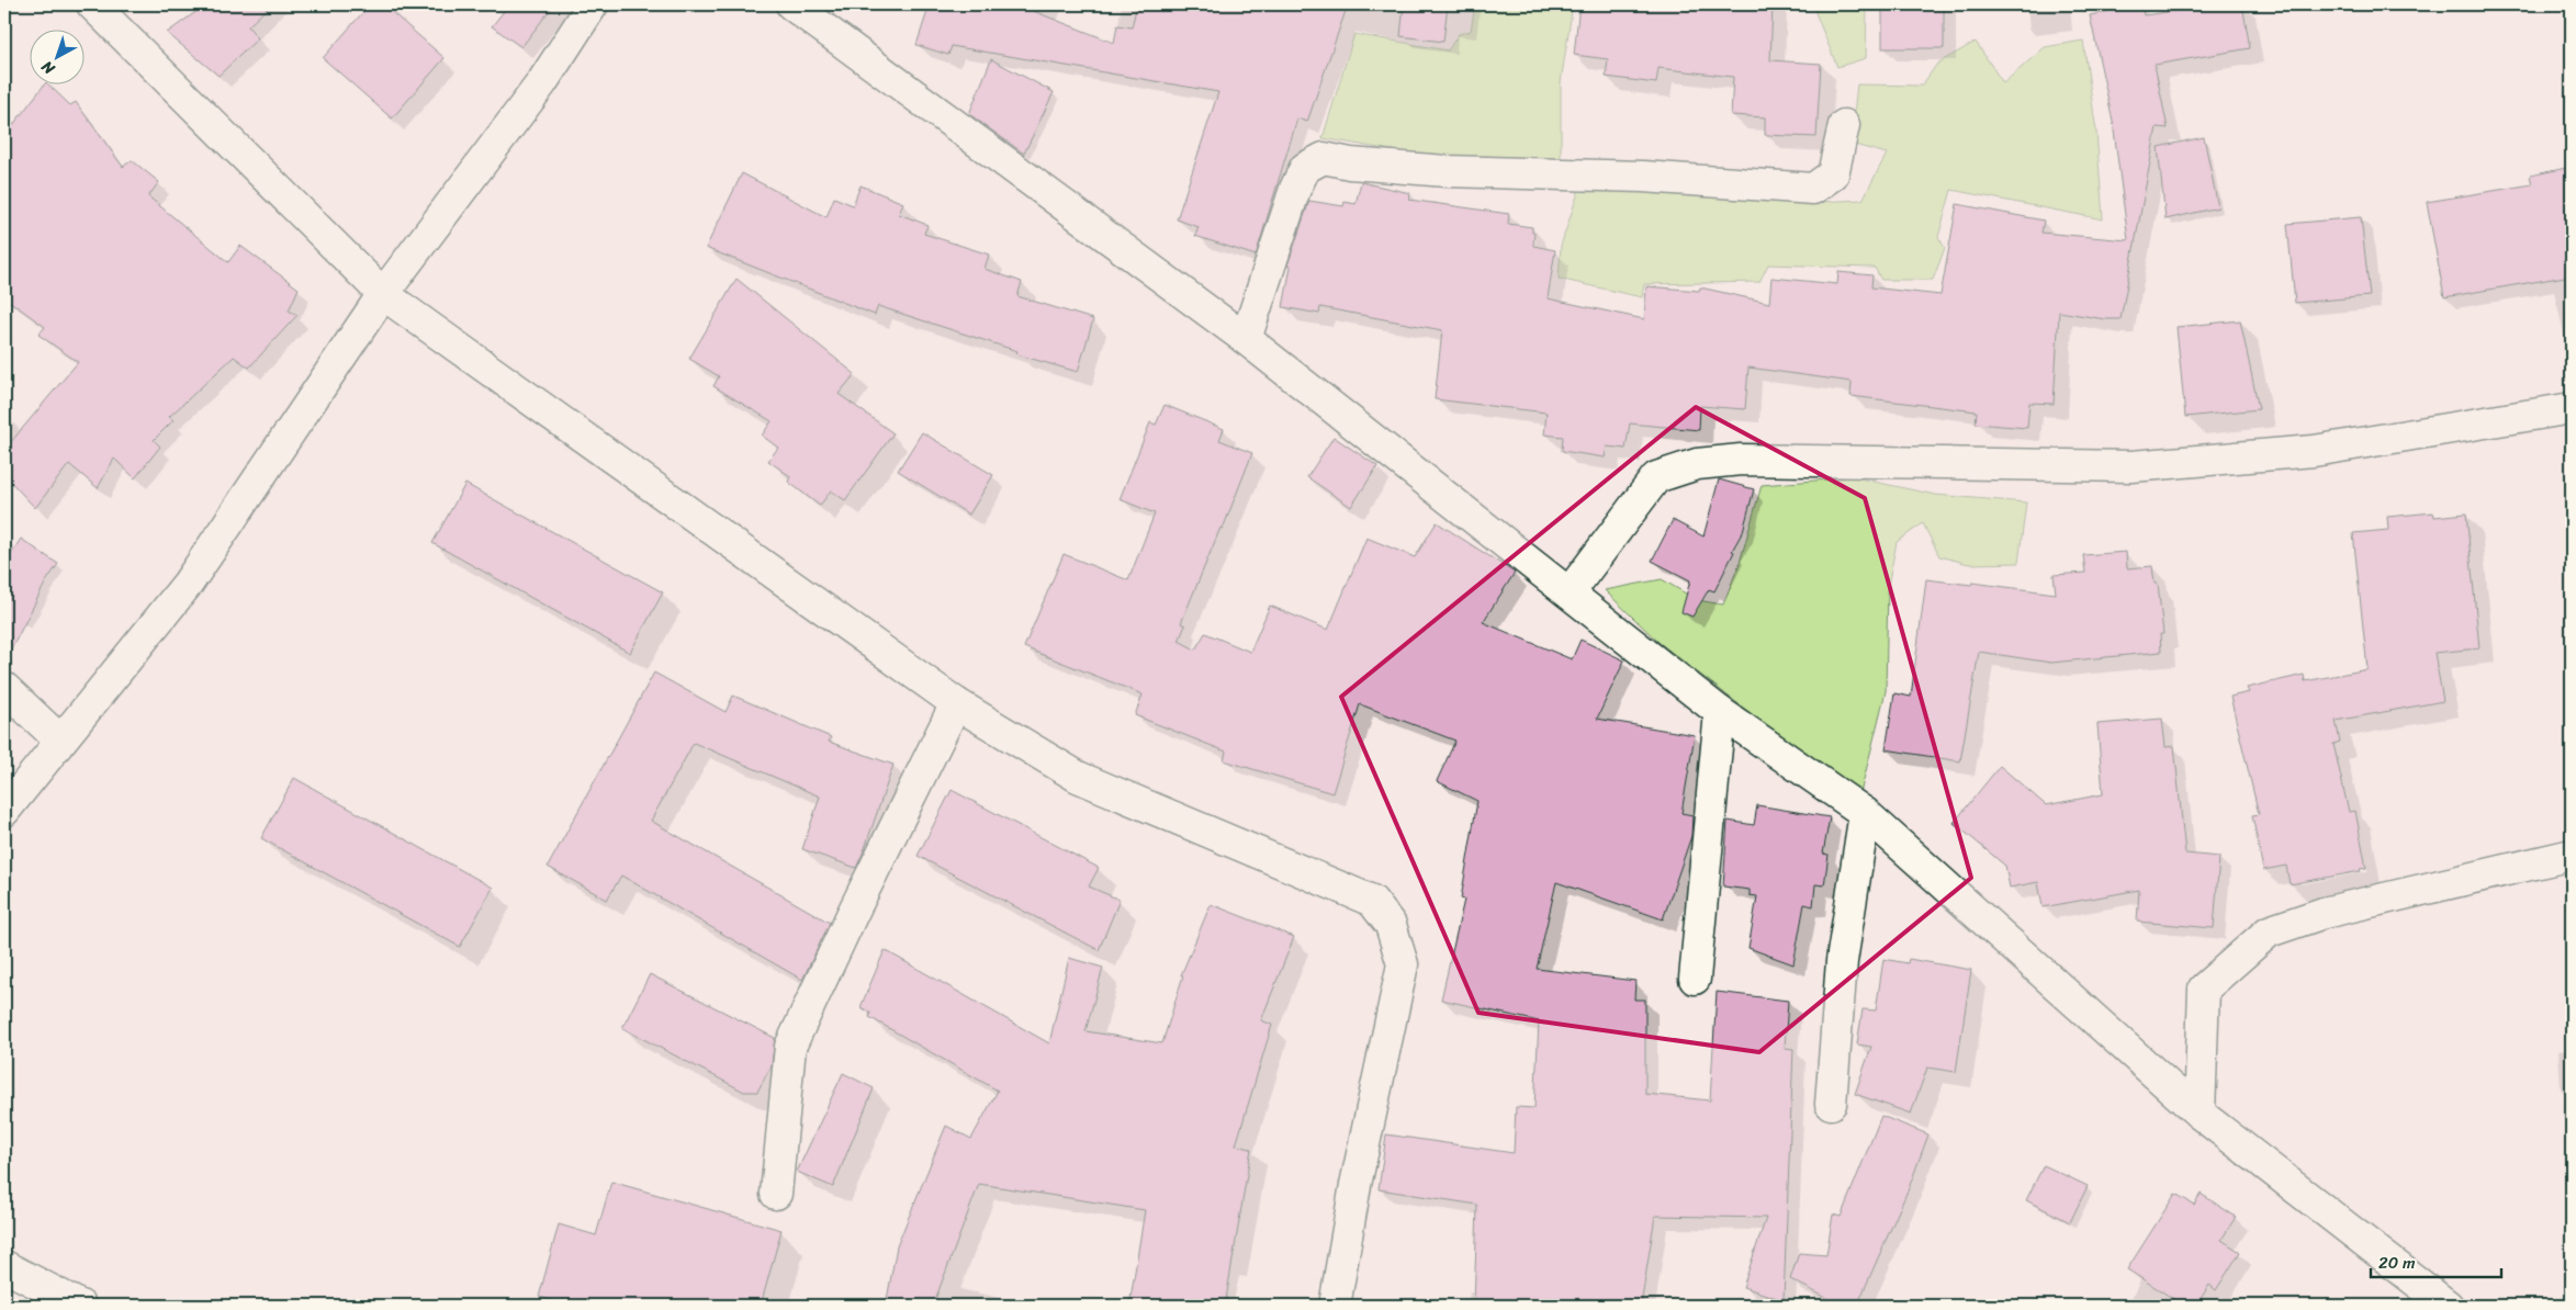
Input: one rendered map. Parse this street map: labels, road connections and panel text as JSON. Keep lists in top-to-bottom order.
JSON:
{
  "scale_bar": "20 m",
  "north": "bottom left"
}
